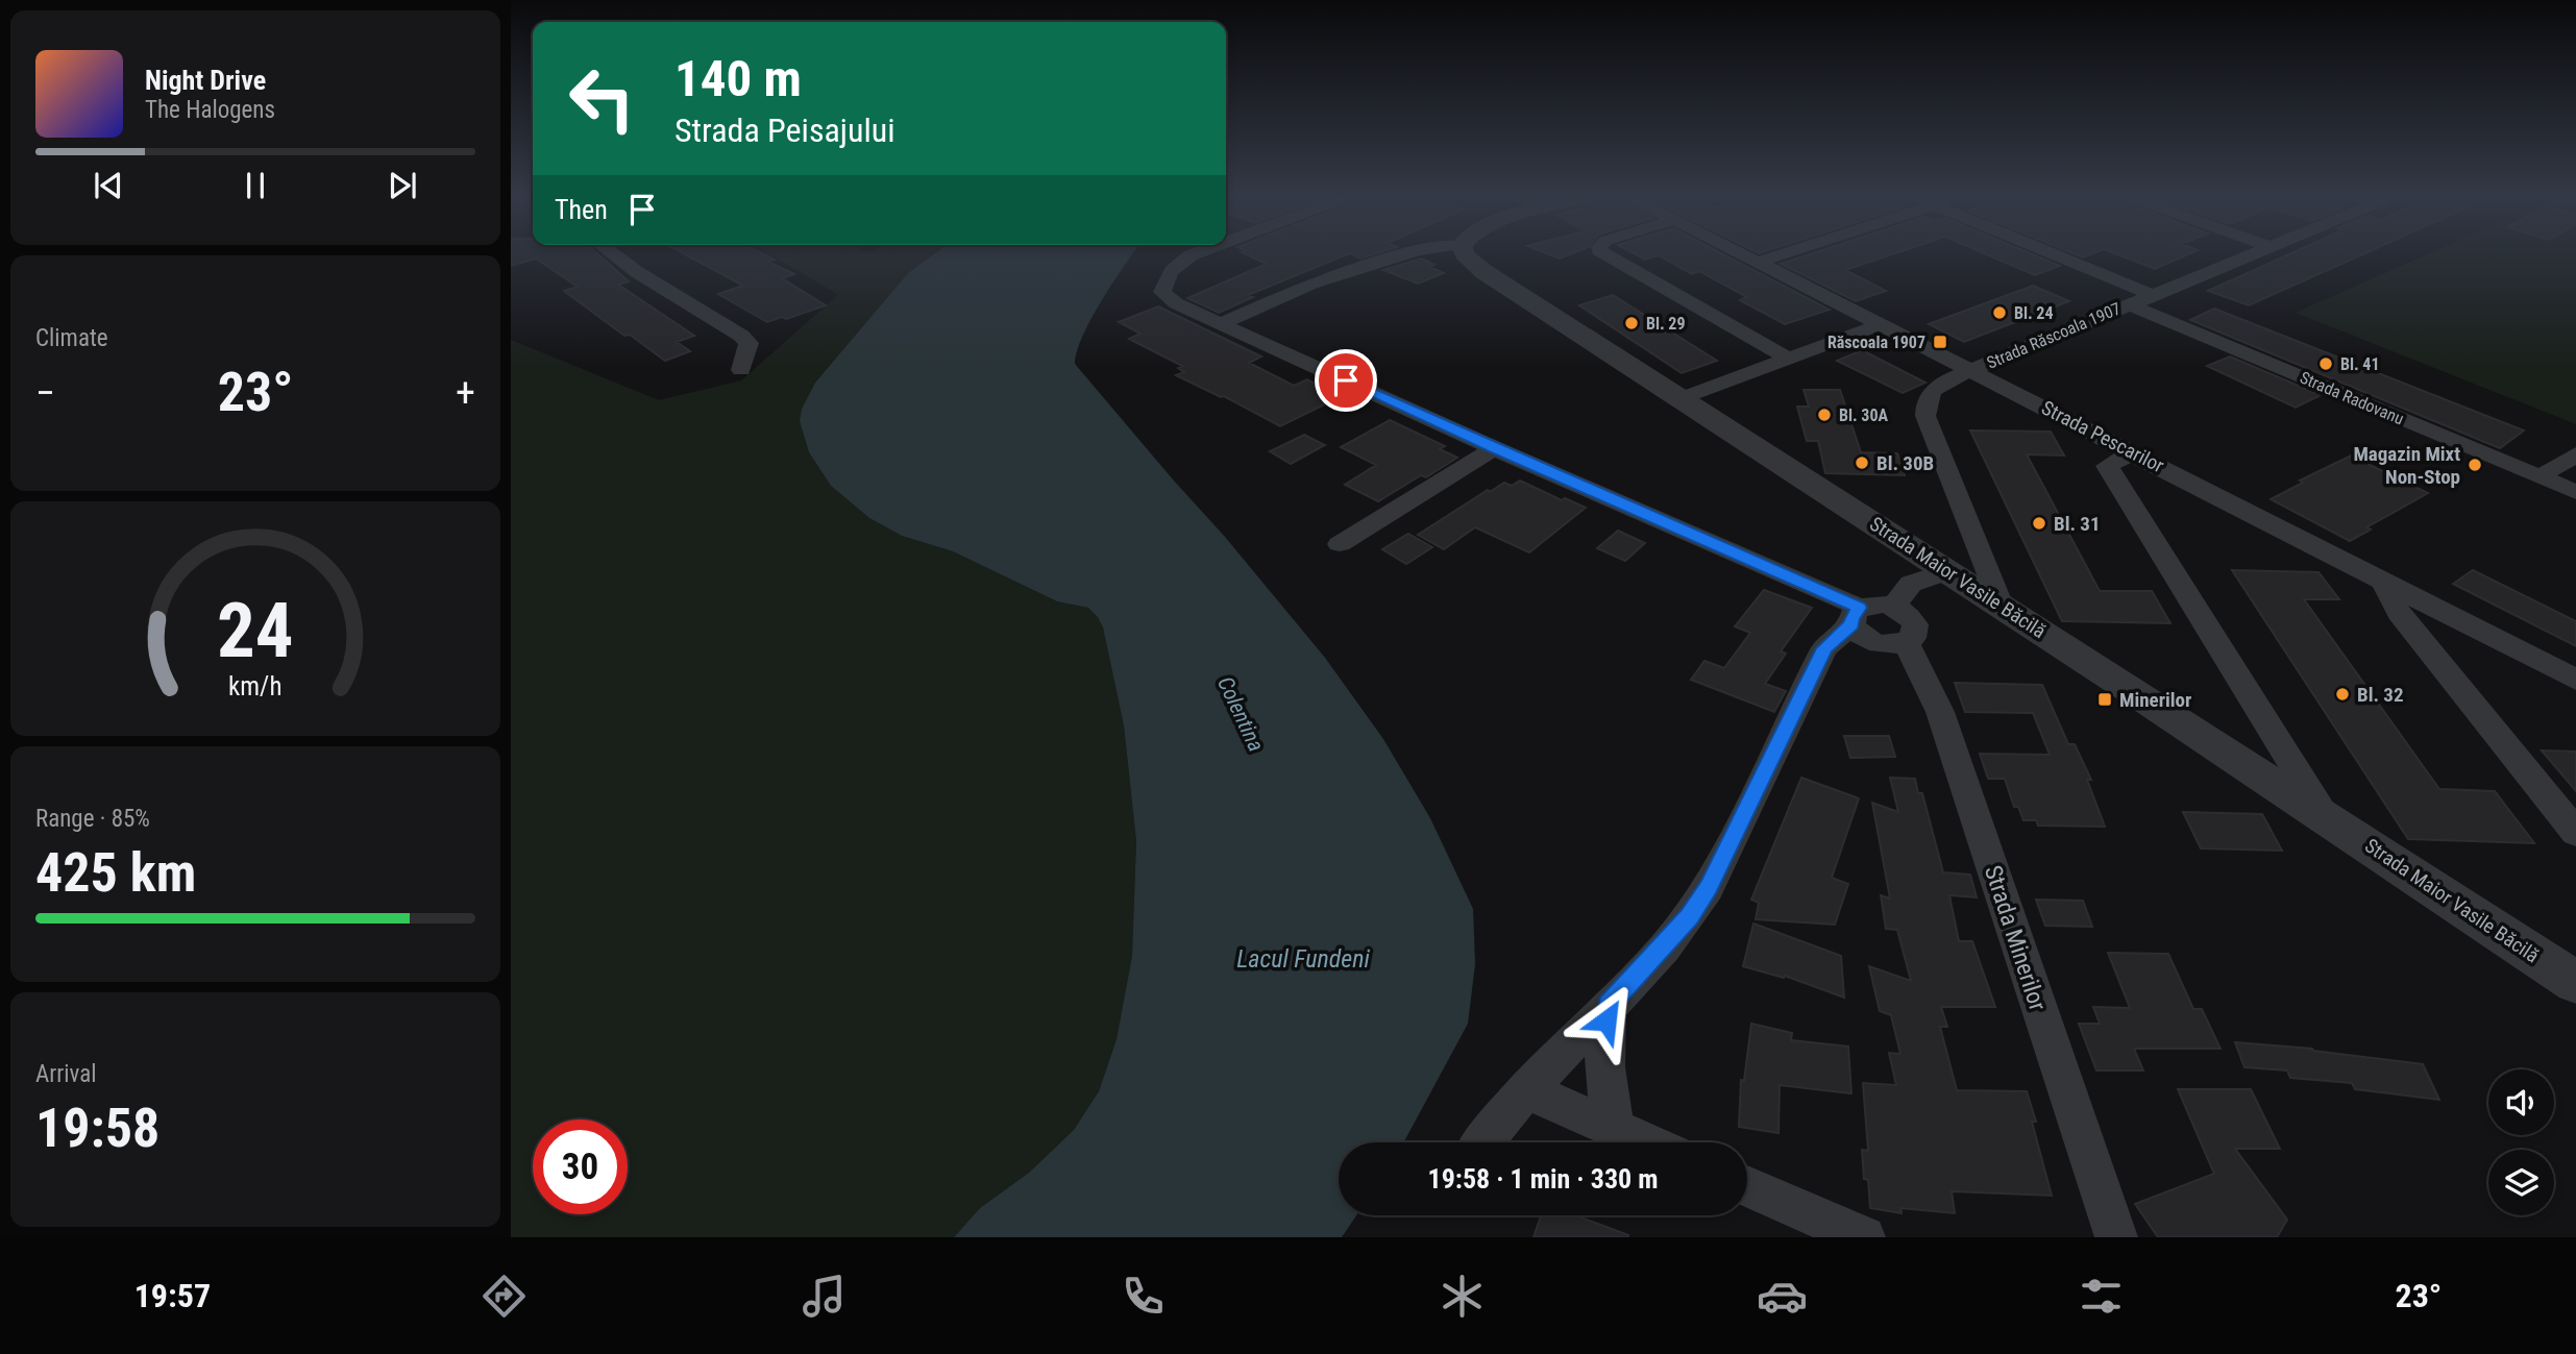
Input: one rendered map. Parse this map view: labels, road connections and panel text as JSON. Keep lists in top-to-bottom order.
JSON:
{
  "streets": {
    "street": [
      "Strada Răscoala 1907",
      "Strada Radovanu",
      "Strada Pescarilor",
      "Strada Maior Vasile Băcilă",
      "Strada Minerilor"
    ]
  },
  "crossings": [
    ["Strada Răscoala 1907", "Strada Radovanu"],
    ["Strada Răscoala 1907", "Strada Pescarilor"],
    ["Strada Răscoala 1907", "Strada Maior Vasile Băcilă"]
  ],
  "water": ["Colentina", "Lacul Fundeni"],
  "places": {
    "other": [
      "Bl. 24",
      "Bl. 29",
      "Bl. 41",
      "Bl. 30A",
      "Bl. 30B",
      "Magazin Mixt Non-Stop",
      "Bl. 31",
      "Bl. 32"
    ],
    "transit": ["Răscoala 1907", "Minerilor"]
  },
  "page": {
    "turn": ["140 m", "Strada Peisajului"],
    "song": ["Night Drive", "The Halogens"],
    "then": "Then",
    "tile": [
      "Climate",
      ["Range · 85%", "425 km"],
      ["Arrival", "19:58"]
    ],
    "heat": ["−", "23°", "+"],
    "limit": "30",
    "trip": "19:58 · 1 min · 330 m",
    "tabs": ["19:57", "23°"],
    "gauge": ["24", "km/h"]
  }
}
